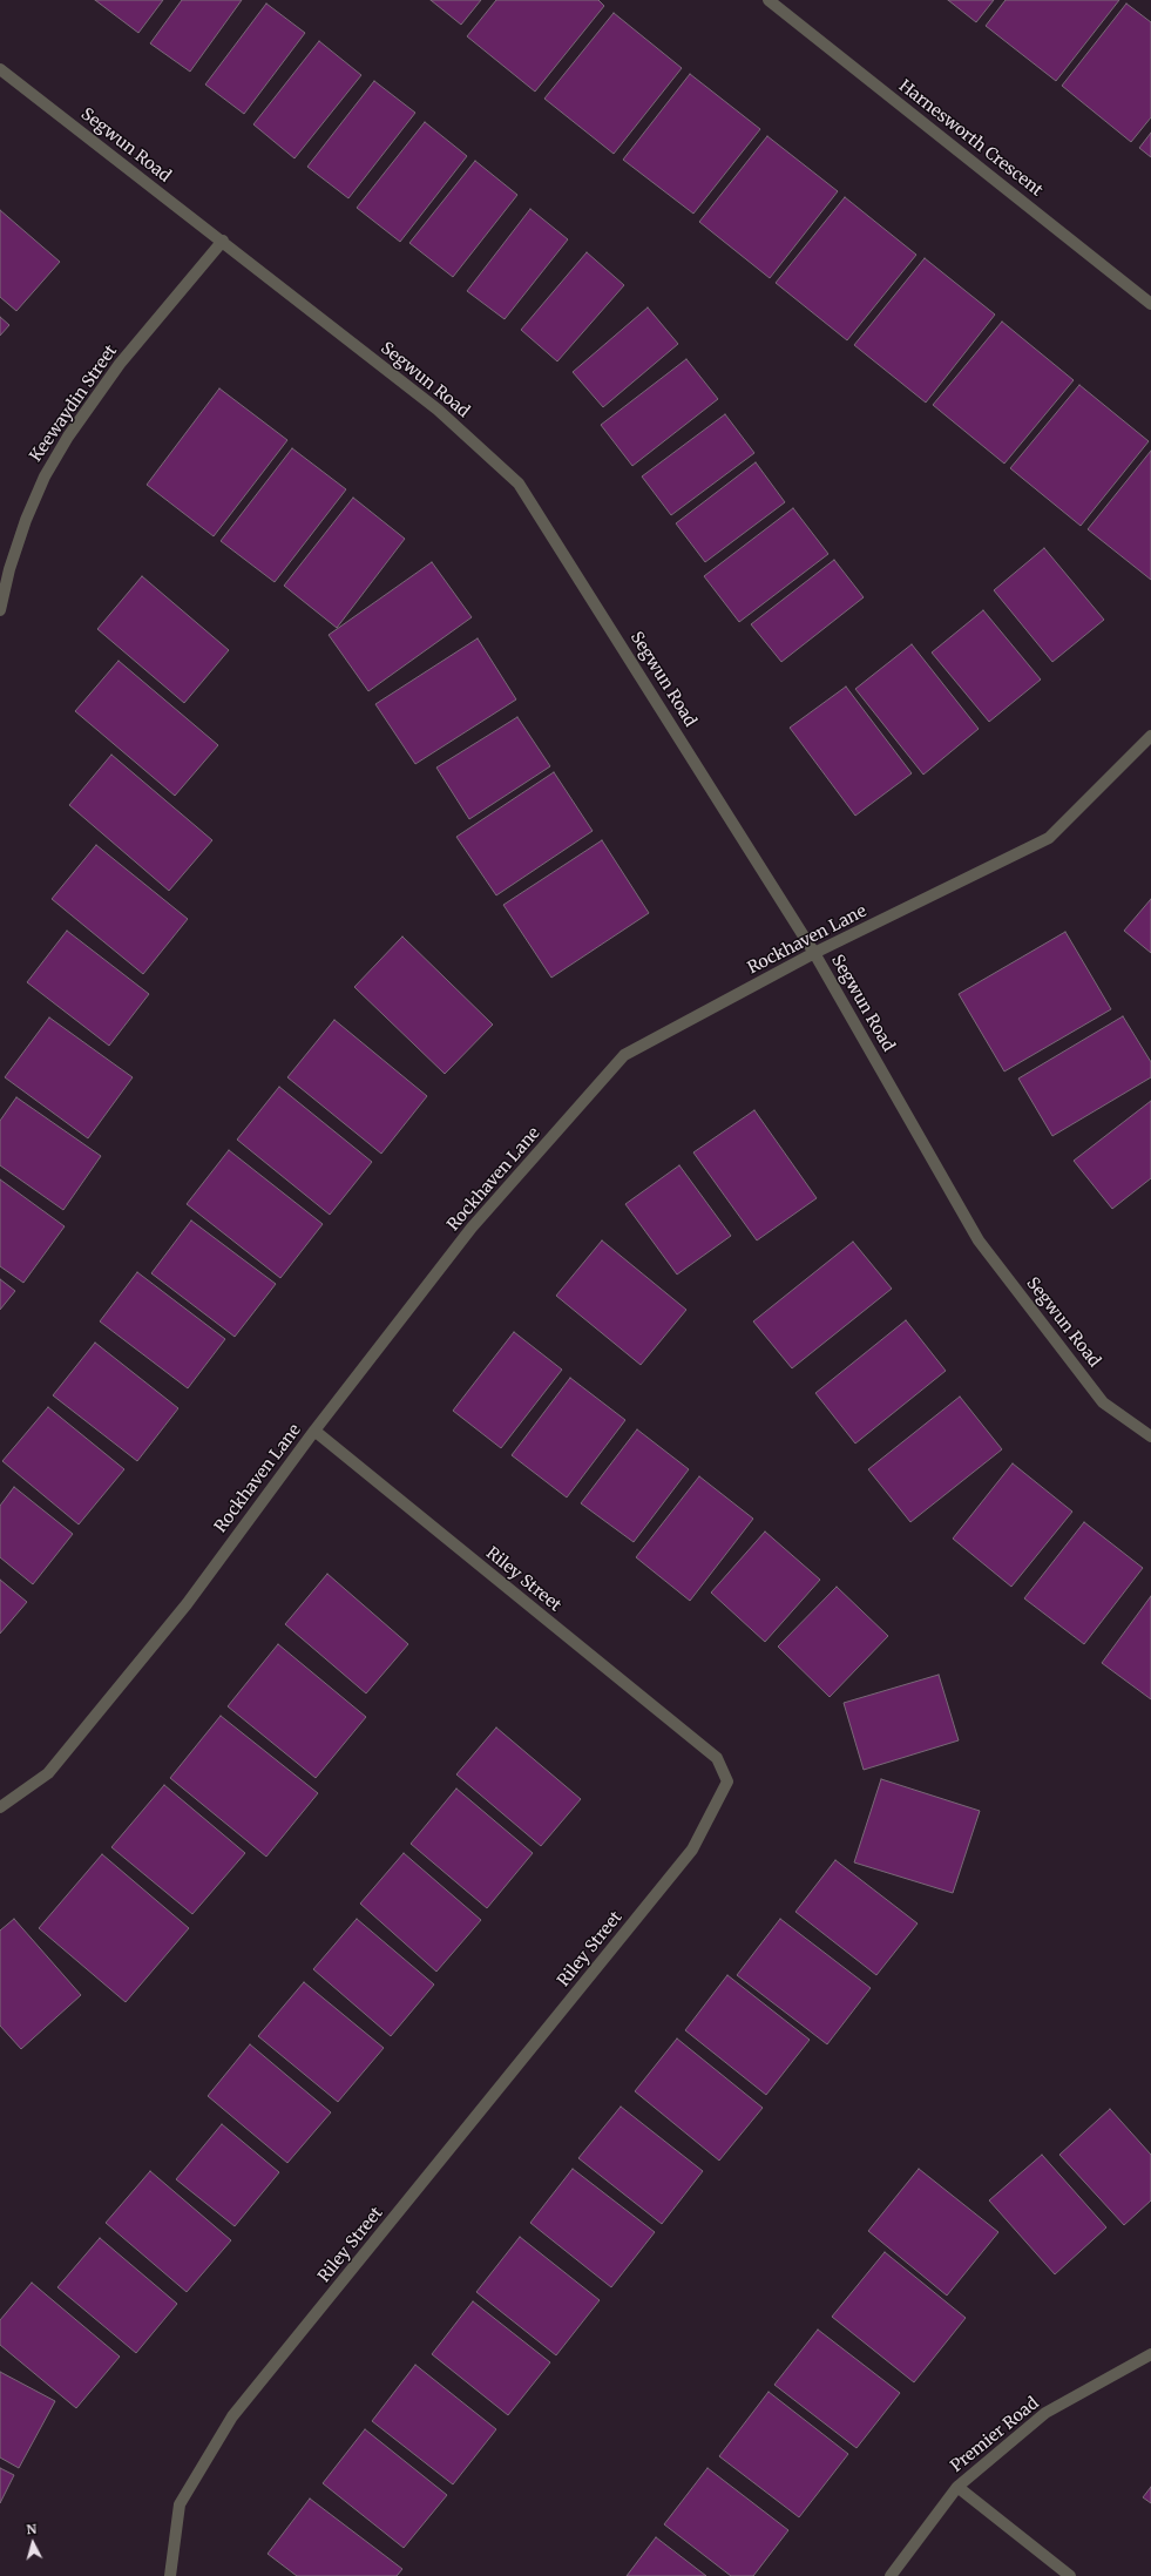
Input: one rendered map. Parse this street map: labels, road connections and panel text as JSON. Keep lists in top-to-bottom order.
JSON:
{
  "streets": {
    "street": [
      "Harnesworth Crescent",
      "Segwun Road",
      "Keewaydin Street",
      "Rockhaven Lane",
      "Riley Street",
      "Premier Road"
    ]
  },
  "crossings": [
    ["Segwun Road", "Keewaydin Street"],
    ["Segwun Road", "Rockhaven Lane"],
    ["Rockhaven Lane", "Riley Street"]
  ],
  "north": "top"
}
